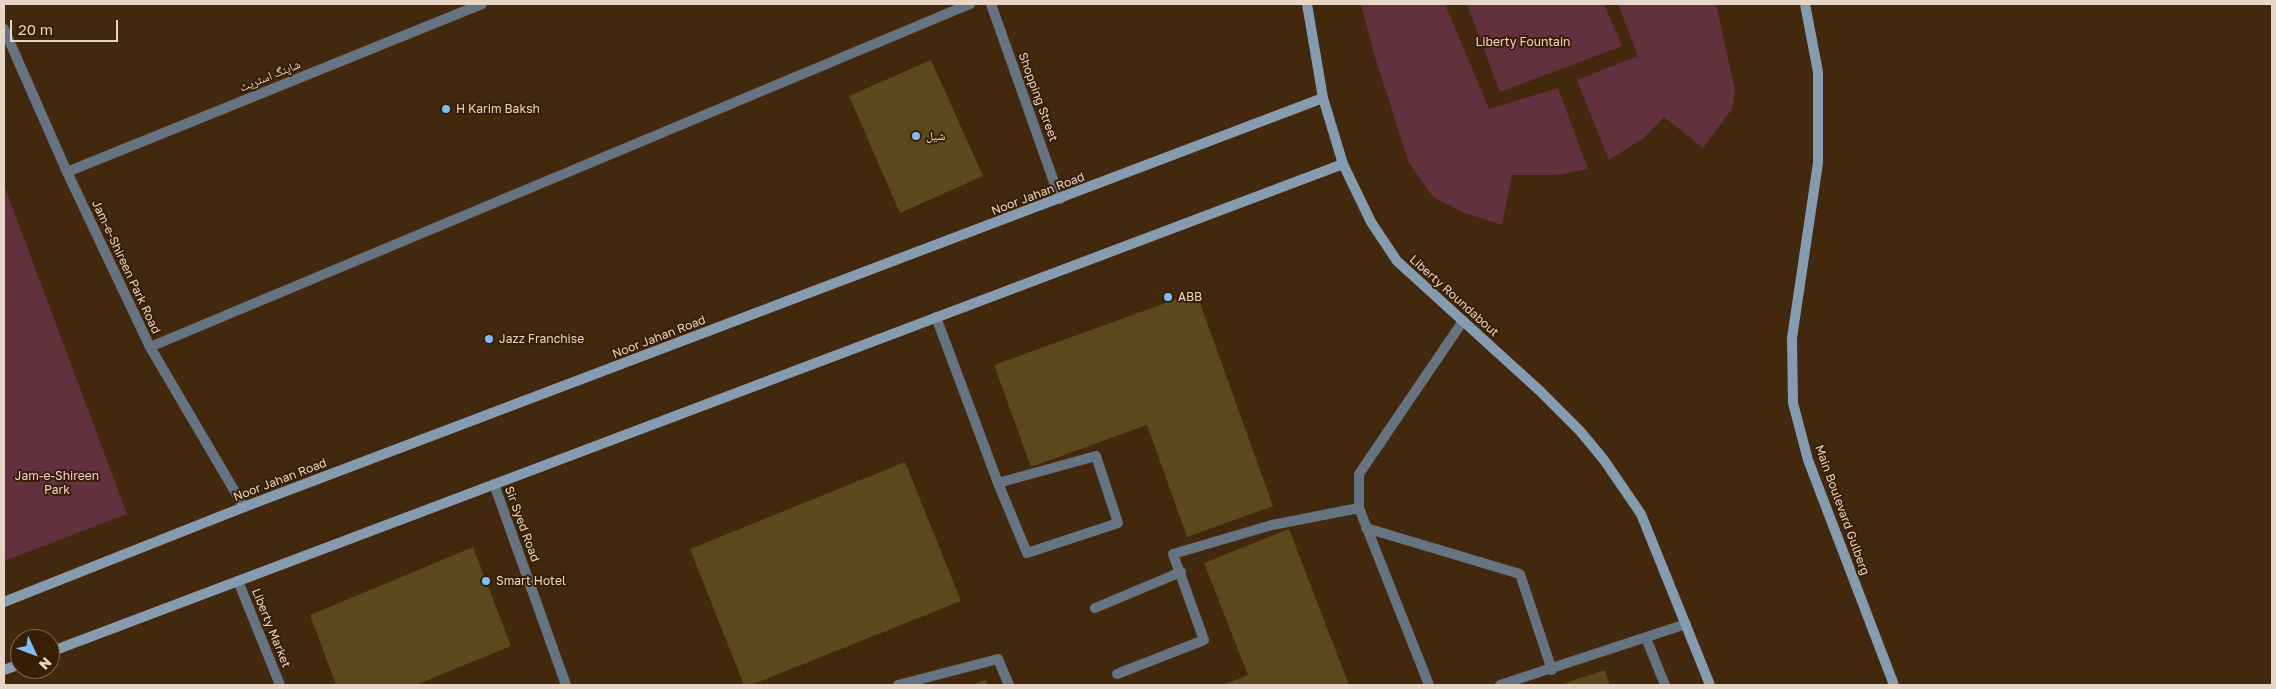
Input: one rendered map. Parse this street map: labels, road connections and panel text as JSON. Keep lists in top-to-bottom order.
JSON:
{
  "streets": {
    "street": [
      "شاپنگ اسٹریٹ",
      "Shopping Street",
      "Noor Jahan Road",
      "Jam-e-Shireen Park Road",
      "Liberty Roundabout",
      "Main Boulevard Gulberg",
      "Sir Syed Road",
      "Liberty Market"
    ]
  },
  "crossings": [
    ["شاپنگ اسٹریٹ", "Jam-e-Shireen Park Road"],
    ["Shopping Street", "Noor Jahan Road"],
    ["Noor Jahan Road", "Jam-e-Shireen Park Road"],
    ["Noor Jahan Road", "Liberty Roundabout"]
  ],
  "parks": ["Liberty Fountain", "Jam-e-Shireen Park"],
  "places": [
    "H Karim Baksh",
    "شیل",
    "ABB",
    "Jazz Franchise",
    "Smart Hotel"
  ],
  "scale_bar": "20 m",
  "north": "bottom right"
}
